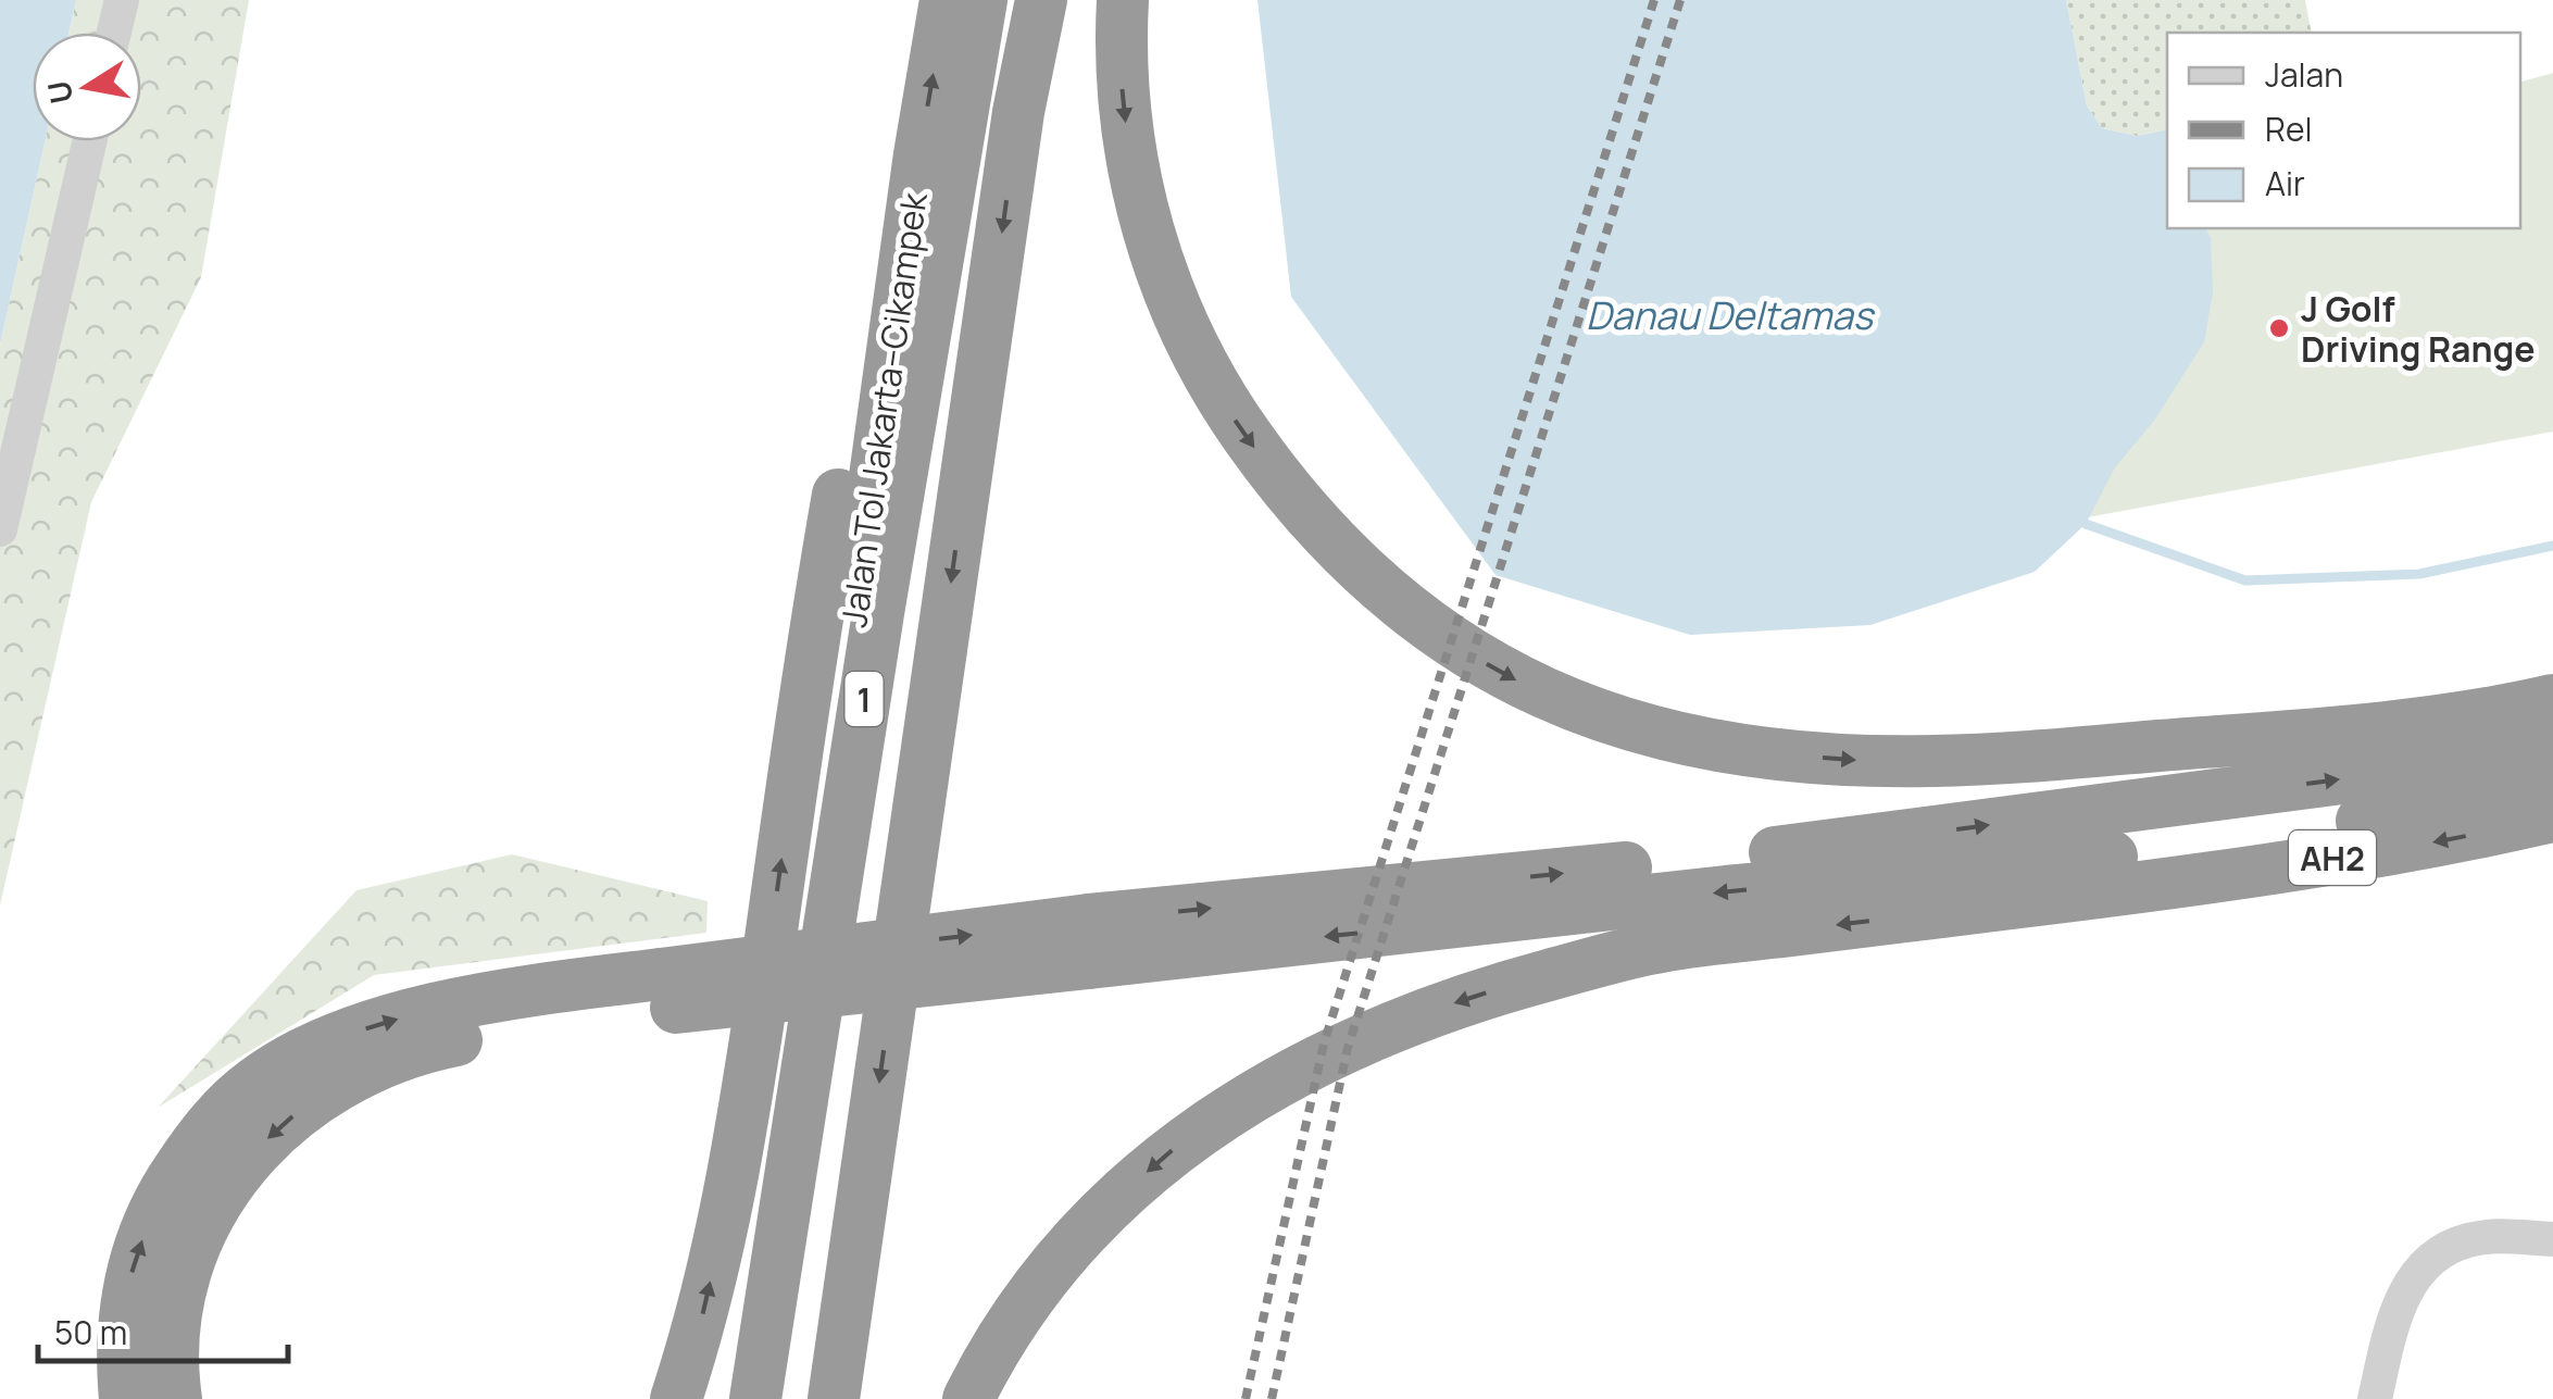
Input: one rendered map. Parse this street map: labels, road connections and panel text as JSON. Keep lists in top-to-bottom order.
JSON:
{
  "streets": {
    "highway": ["Jalan Tol Jakarta–Cikampek", "1", "AH2"]
  },
  "water": ["Danau Deltamas"],
  "places": ["J Golf Driving Range"],
  "legend": ["Jalan", "Rel", "Air"],
  "scale_bar": "50 m",
  "north": "left"
}
